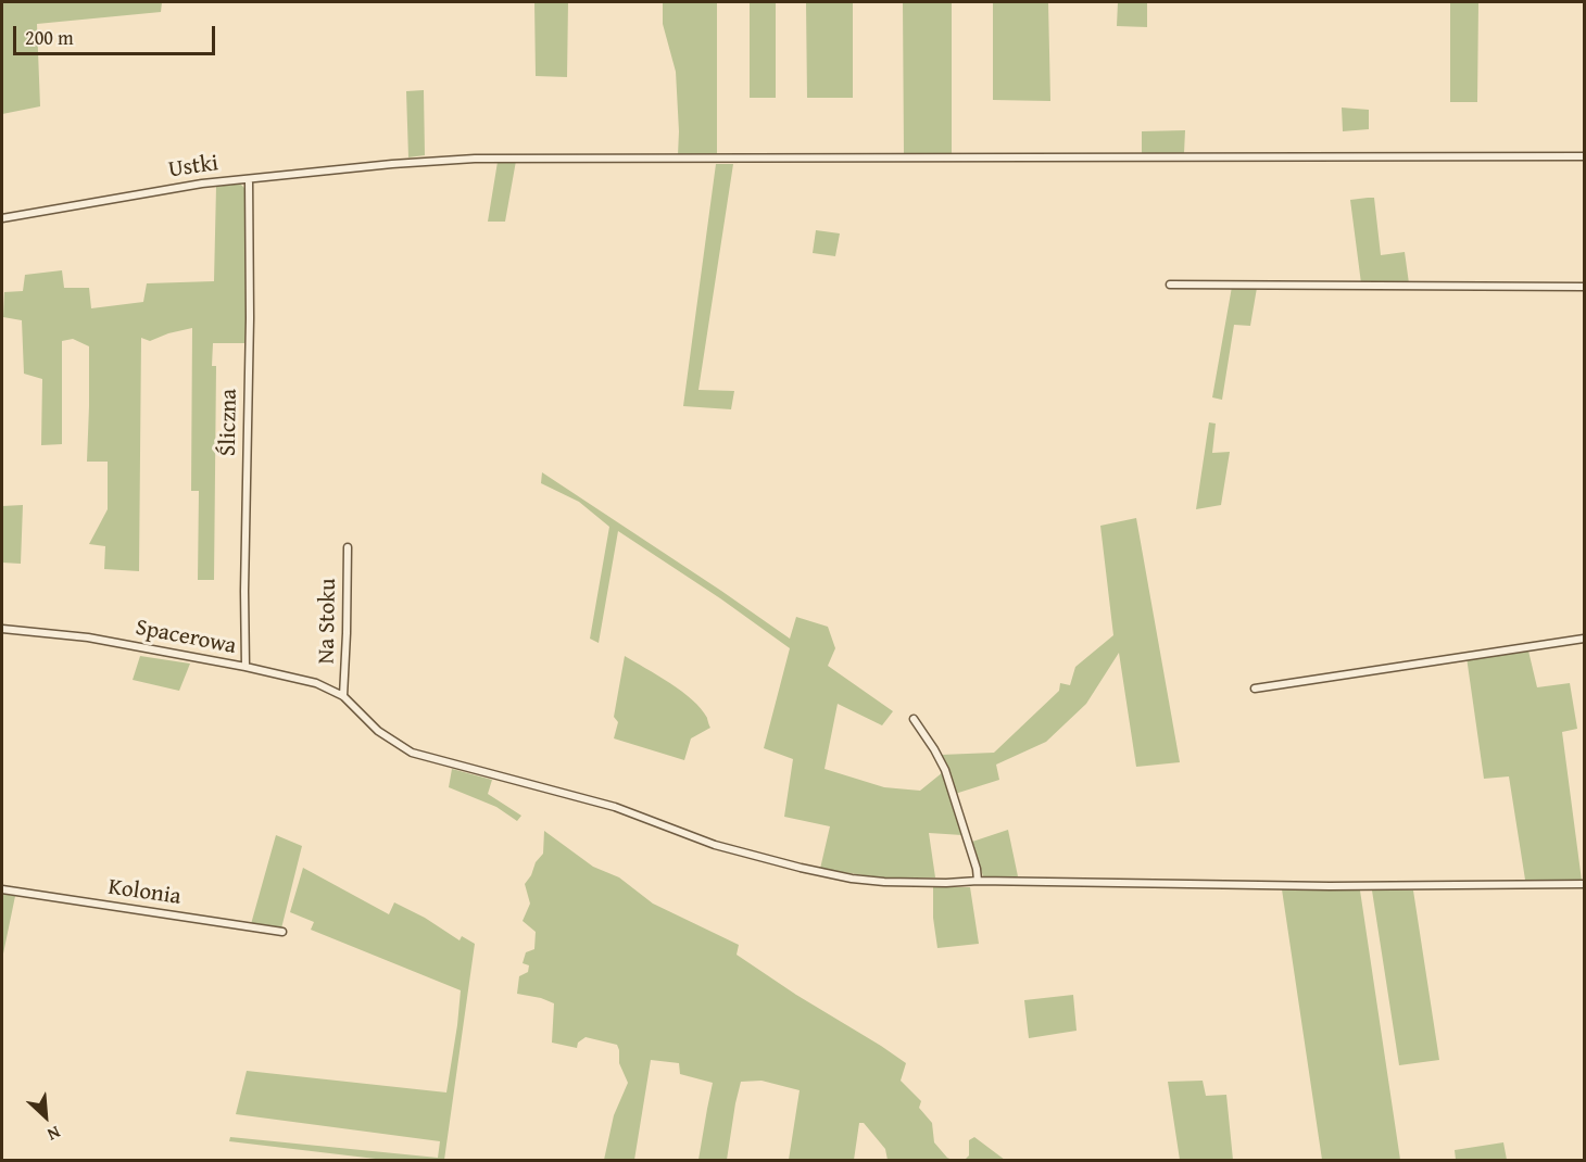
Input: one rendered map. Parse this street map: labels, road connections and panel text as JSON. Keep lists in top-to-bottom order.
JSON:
{
  "streets": {
    "street": [
      "Ustki",
      "Śliczna",
      "Na Stoku",
      "Spacerowa",
      "Kolonia"
    ]
  },
  "crossings": [
    ["Ustki", "Śliczna"],
    ["Śliczna", "Spacerowa"],
    ["Na Stoku", "Spacerowa"]
  ],
  "scale_bar": "200 m",
  "north": "bottom right"
}
